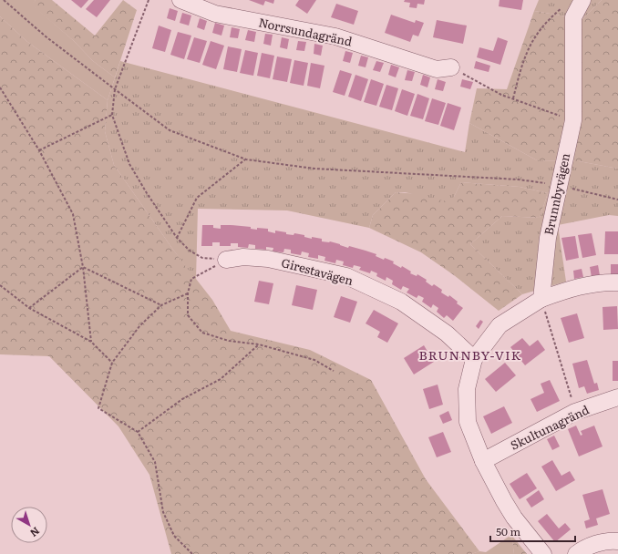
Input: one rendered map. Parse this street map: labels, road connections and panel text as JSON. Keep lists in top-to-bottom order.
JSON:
{
  "streets": {
    "street": [
      "Norrsundagränd",
      "Brunnbyvägen",
      "Girestavägen",
      "Skultunagränd"
    ]
  },
  "districts": ["BRUNNBY-VIK"],
  "scale_bar": "50 m",
  "north": "bottom right"
}
